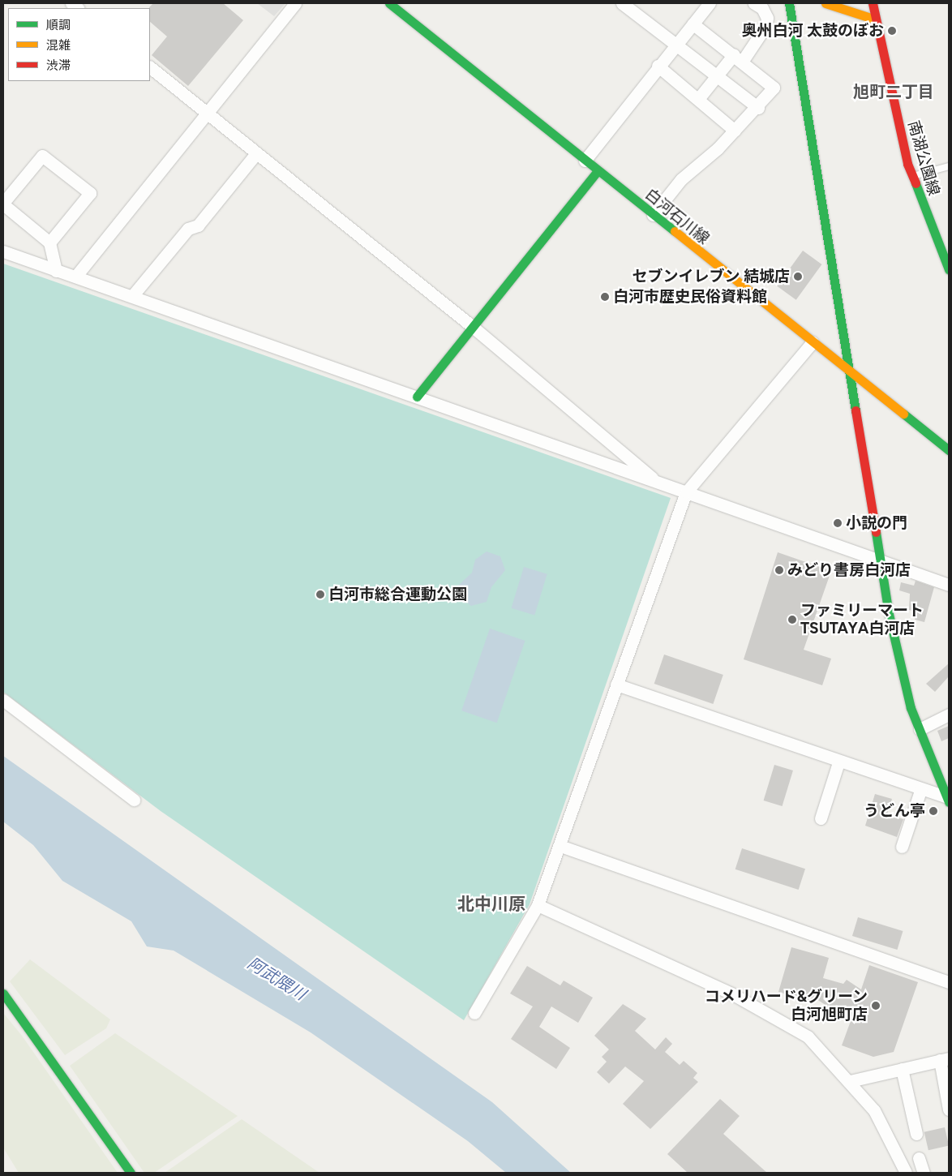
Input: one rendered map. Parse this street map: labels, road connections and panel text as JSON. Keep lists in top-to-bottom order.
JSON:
{
  "streets": {
    "street": ["南湖公園線", "白河石川線"]
  },
  "districts": ["旭町二丁目", "北中川原"],
  "water": ["阿武隈川"],
  "places": [
    "奥州白河 太鼓のぼお",
    "セブンイレブン 結城店",
    "白河市歴史民俗資料館",
    "小説の門",
    "みどり書房白河店",
    "白河市総合運動公園",
    "ファミリーマート TSUTAYA白河店",
    "うどん亭",
    "コメリハード&グリーン 白河旭町店"
  ],
  "legend": ["順調", "混雑", "渋滞"]
}
